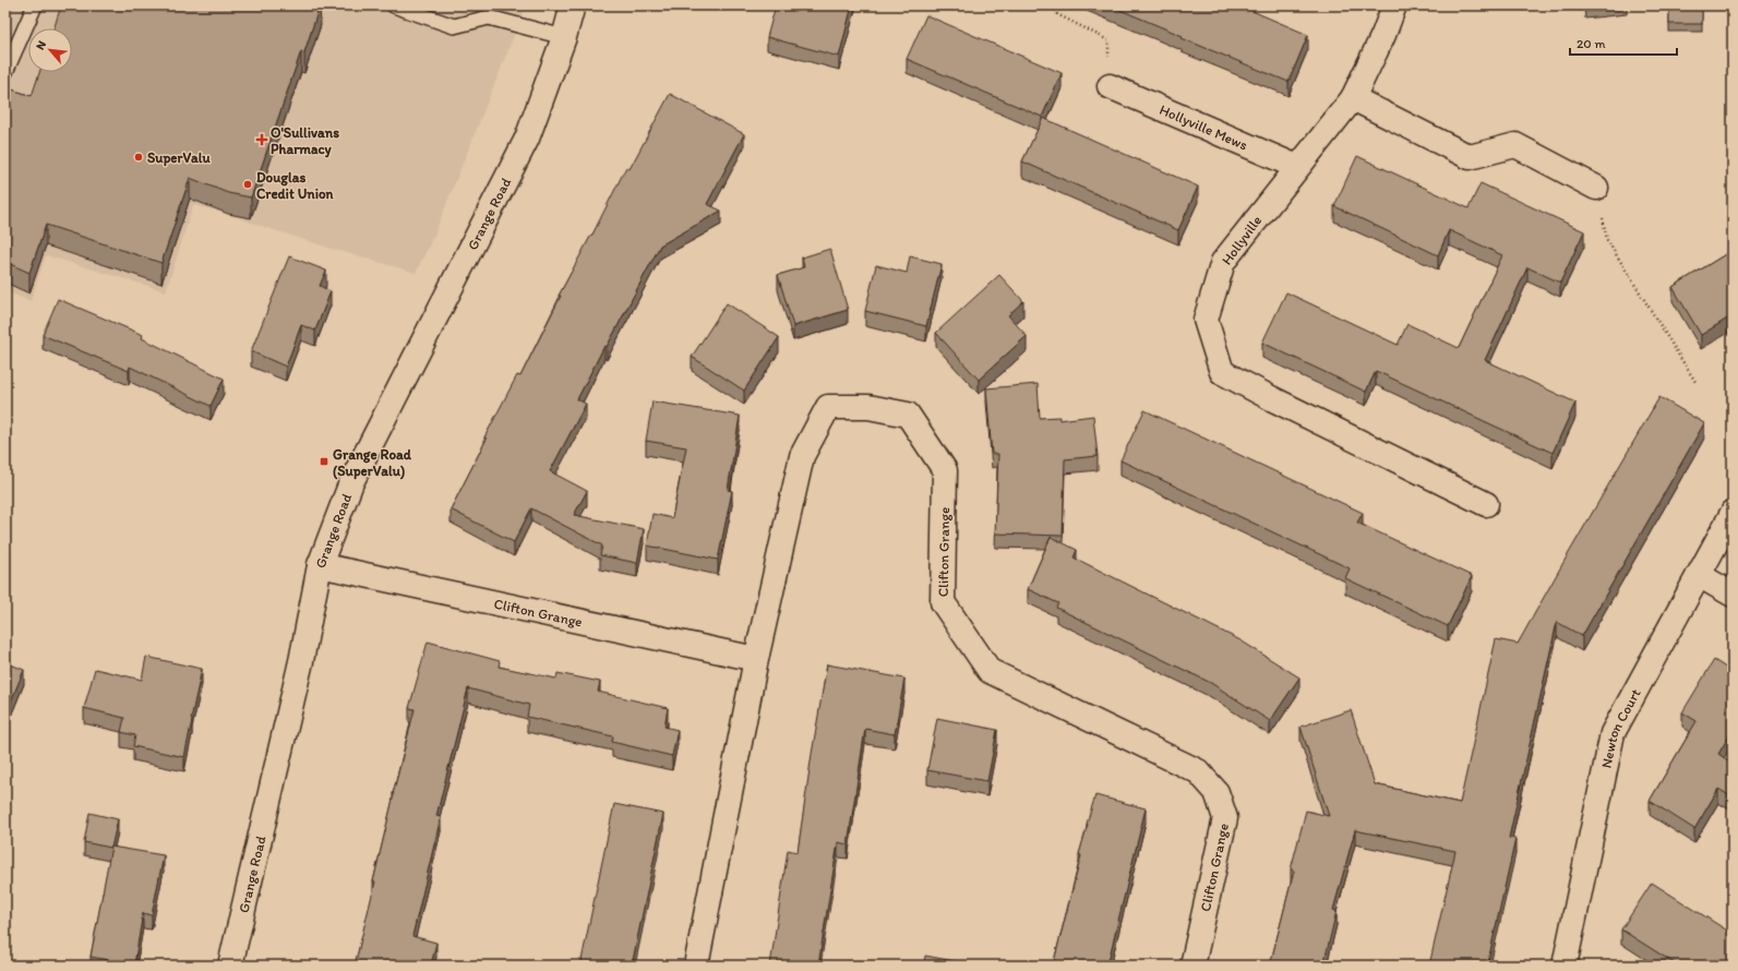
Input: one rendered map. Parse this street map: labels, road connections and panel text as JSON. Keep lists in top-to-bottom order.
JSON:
{
  "streets": {
    "street": [
      "Hollyville Mews",
      "Grange Road",
      "Hollyville",
      "Clifton Grange",
      "Newton Court"
    ]
  },
  "crossings": [
    ["Hollyville Mews", "Hollyville"],
    ["Grange Road", "Clifton Grange"]
  ],
  "places": {
    "health": ["O'Sullivans Pharmacy"],
    "other": ["SuperValu", "Douglas Credit Union"],
    "transit": ["Grange Road (SuperValu)"]
  },
  "scale_bar": "20 m",
  "north": "top left"
}
